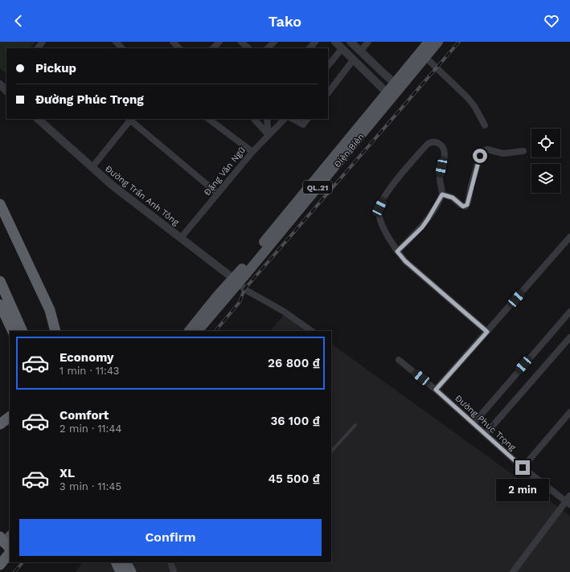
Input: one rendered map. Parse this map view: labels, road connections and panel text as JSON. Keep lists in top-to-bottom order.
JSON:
{
  "streets": {
    "main road": ["Điện Biên", "QL.21"],
    "street": ["Đặng Văn Ngữ", "Đường Trần Anh Tông", "Đường Phúc Trọng"]
  },
  "crossings": [
    ["Điện Biên", "Đường Trần Anh Tông"],
    ["Đặng Văn Ngữ", "Đường Trần Anh Tông"]
  ],
  "page": {
    "header": "Tako",
    "banner": ["Pickup", "Đường Phúc Trọng"],
    "list": [
      {
        "name": "Economy",
        "note": "1 min · 11:43",
        "value": "26 800 ₫"
      },
      {
        "name": "Comfort",
        "note": "2 min · 11:44",
        "value": "36 100 ₫"
      },
      {
        "name": "XL",
        "note": "3 min · 11:45",
        "value": "45 500 ₫"
      }
    ],
    "bubble": "2 min",
    "buttons": "Confirm"
  }
}
